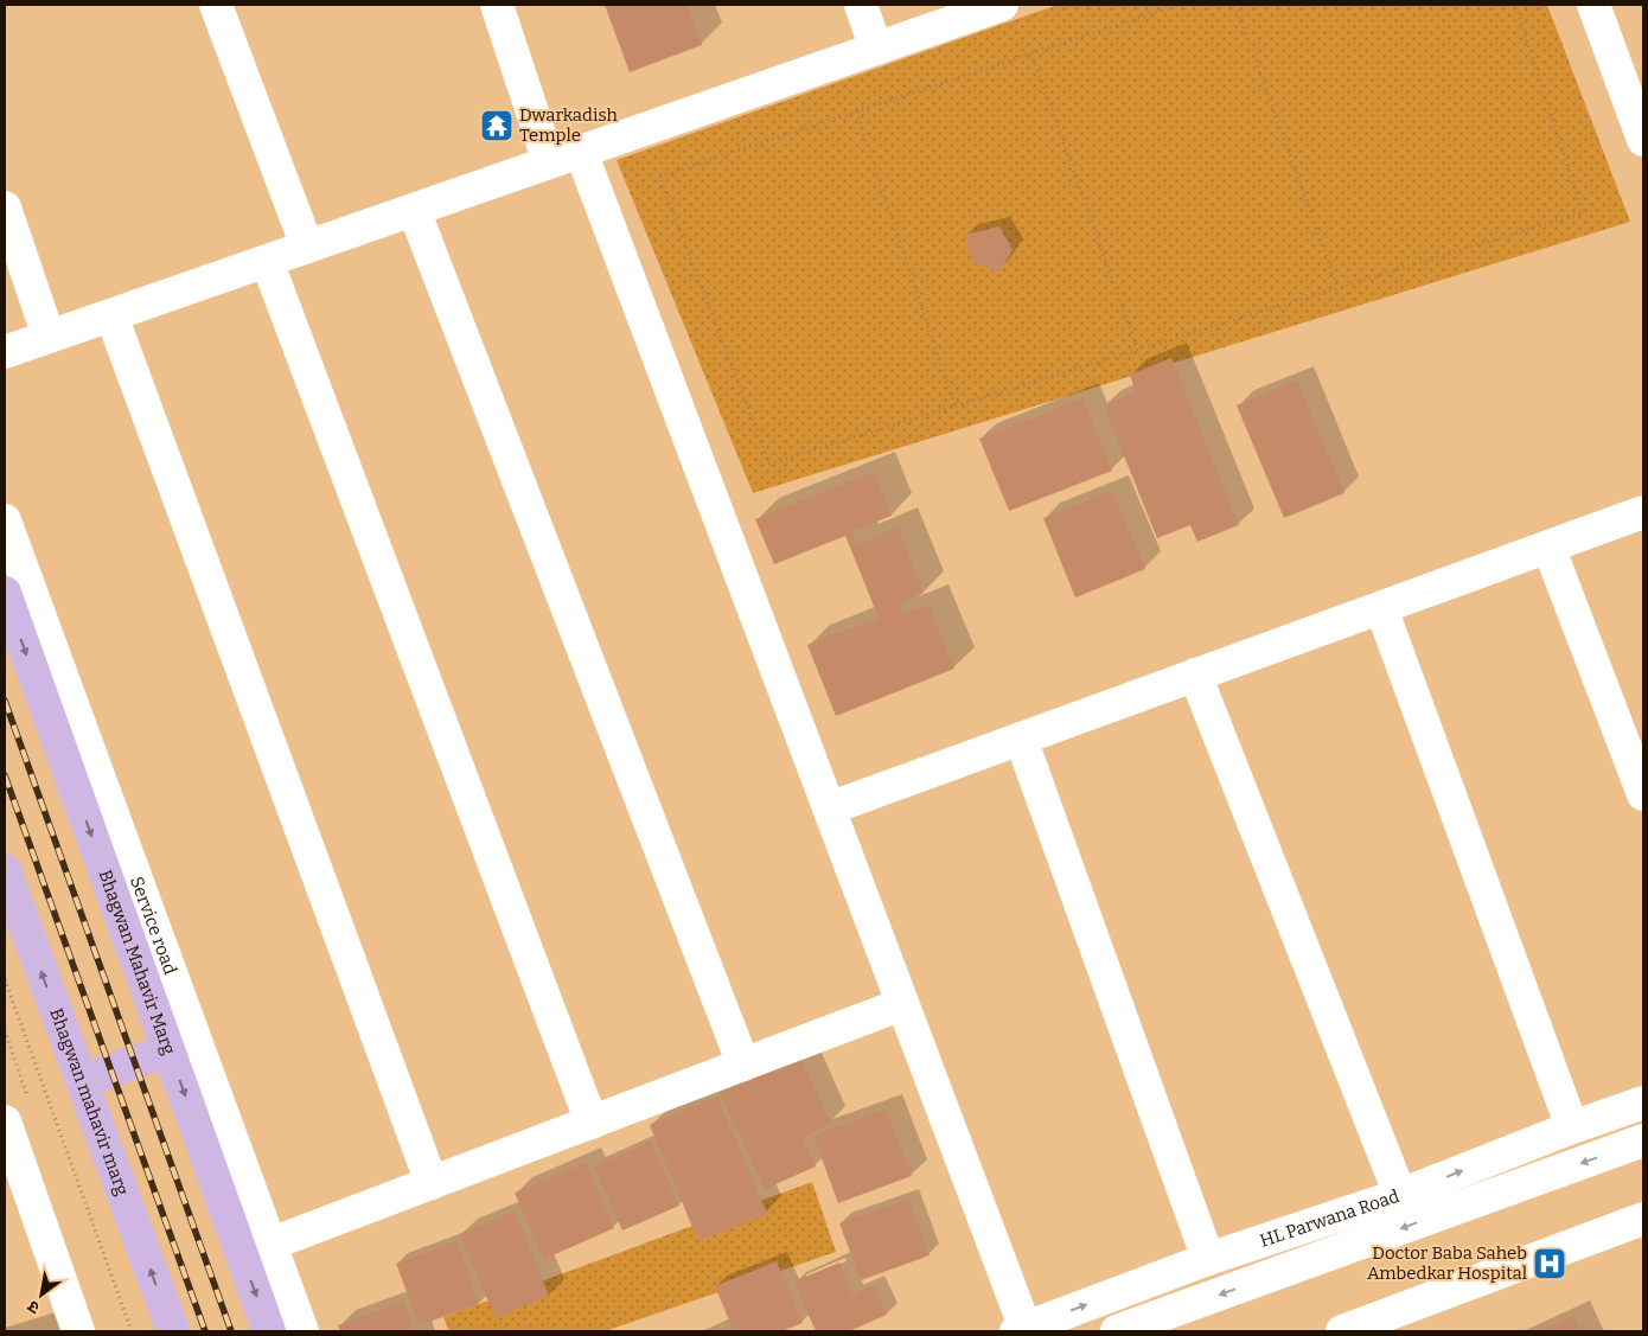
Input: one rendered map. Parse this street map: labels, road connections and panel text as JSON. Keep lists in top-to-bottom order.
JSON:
{
  "streets": {
    "main road": ["Bhagwan Mahavir Marg", "Bhagwan mahavir marg"],
    "street": ["Service road", "HL Parwana Road"]
  },
  "one_way": ["Bhagwan Mahavir Marg", "Bhagwan mahavir marg"],
  "places": {
    "temple": ["Dwarkadish Temple"],
    "hospital": ["Doctor Baba Saheb Ambedkar Hospital"]
  },
  "north": "bottom left"
}
